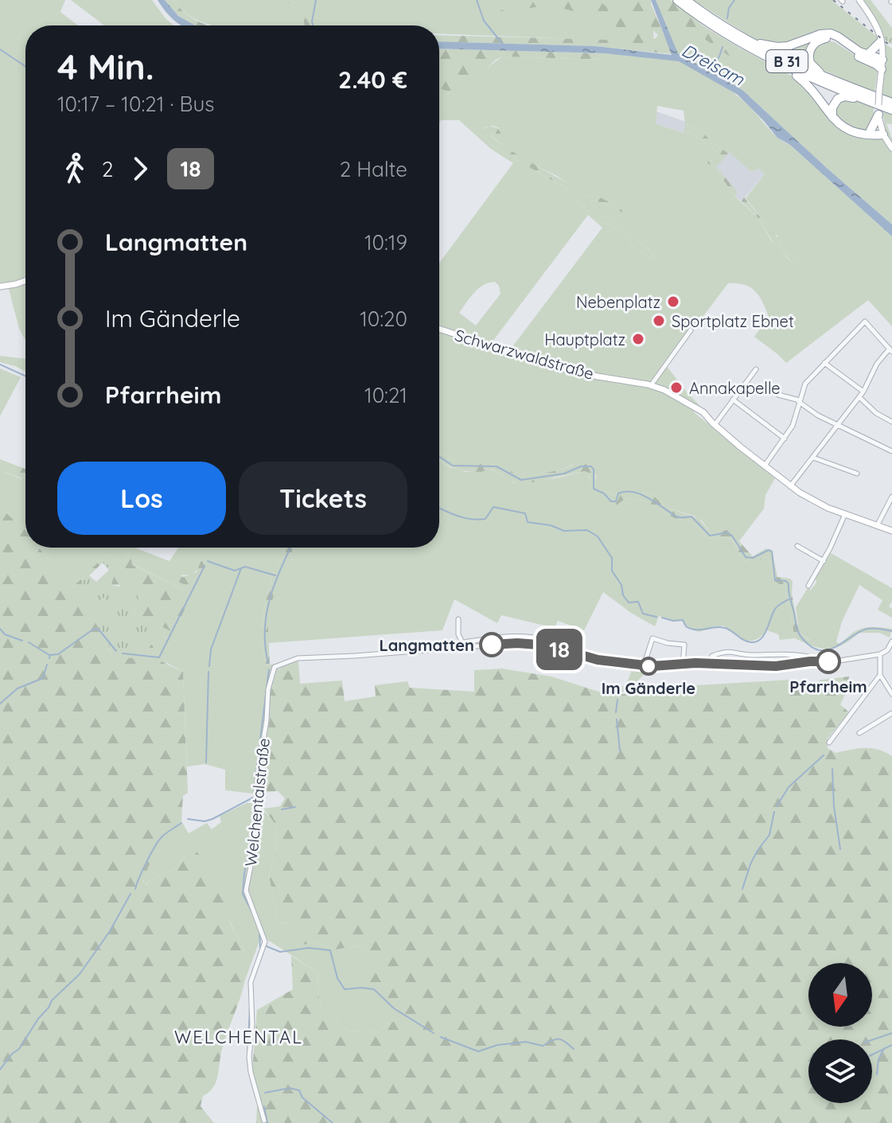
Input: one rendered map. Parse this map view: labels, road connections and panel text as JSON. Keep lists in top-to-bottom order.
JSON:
{
  "streets": {
    "highway": ["B 31"],
    "main road": ["Schwarzwaldstraße"],
    "street": ["Welchentalstraße"]
  },
  "districts": ["WELCHENTAL"],
  "water": ["Dreisam"],
  "places": [
    "Nebenplatz",
    "Sportplatz Ebnet",
    "Hauptplatz",
    "Annakapelle",
    "Langmatten",
    "Pfarrheim",
    "Im Gänderle"
  ],
  "lines": ["bus line 18"],
  "north": "bottom",
  "page": {
    "on_map": "18",
    "heading": ["4 Min.", "10:17 – 10:21 · Bus", "2.40 €"],
    "legs": ["2", "18", "2 Halte"],
    "list": [
      {
        "name": "Langmatten",
        "value": "10:19"
      },
      {
        "name": "Im Gänderle",
        "value": "10:20"
      },
      {
        "name": "Pfarrheim",
        "value": "10:21"
      }
    ],
    "buttons": ["Los", "Tickets"]
  }
}
